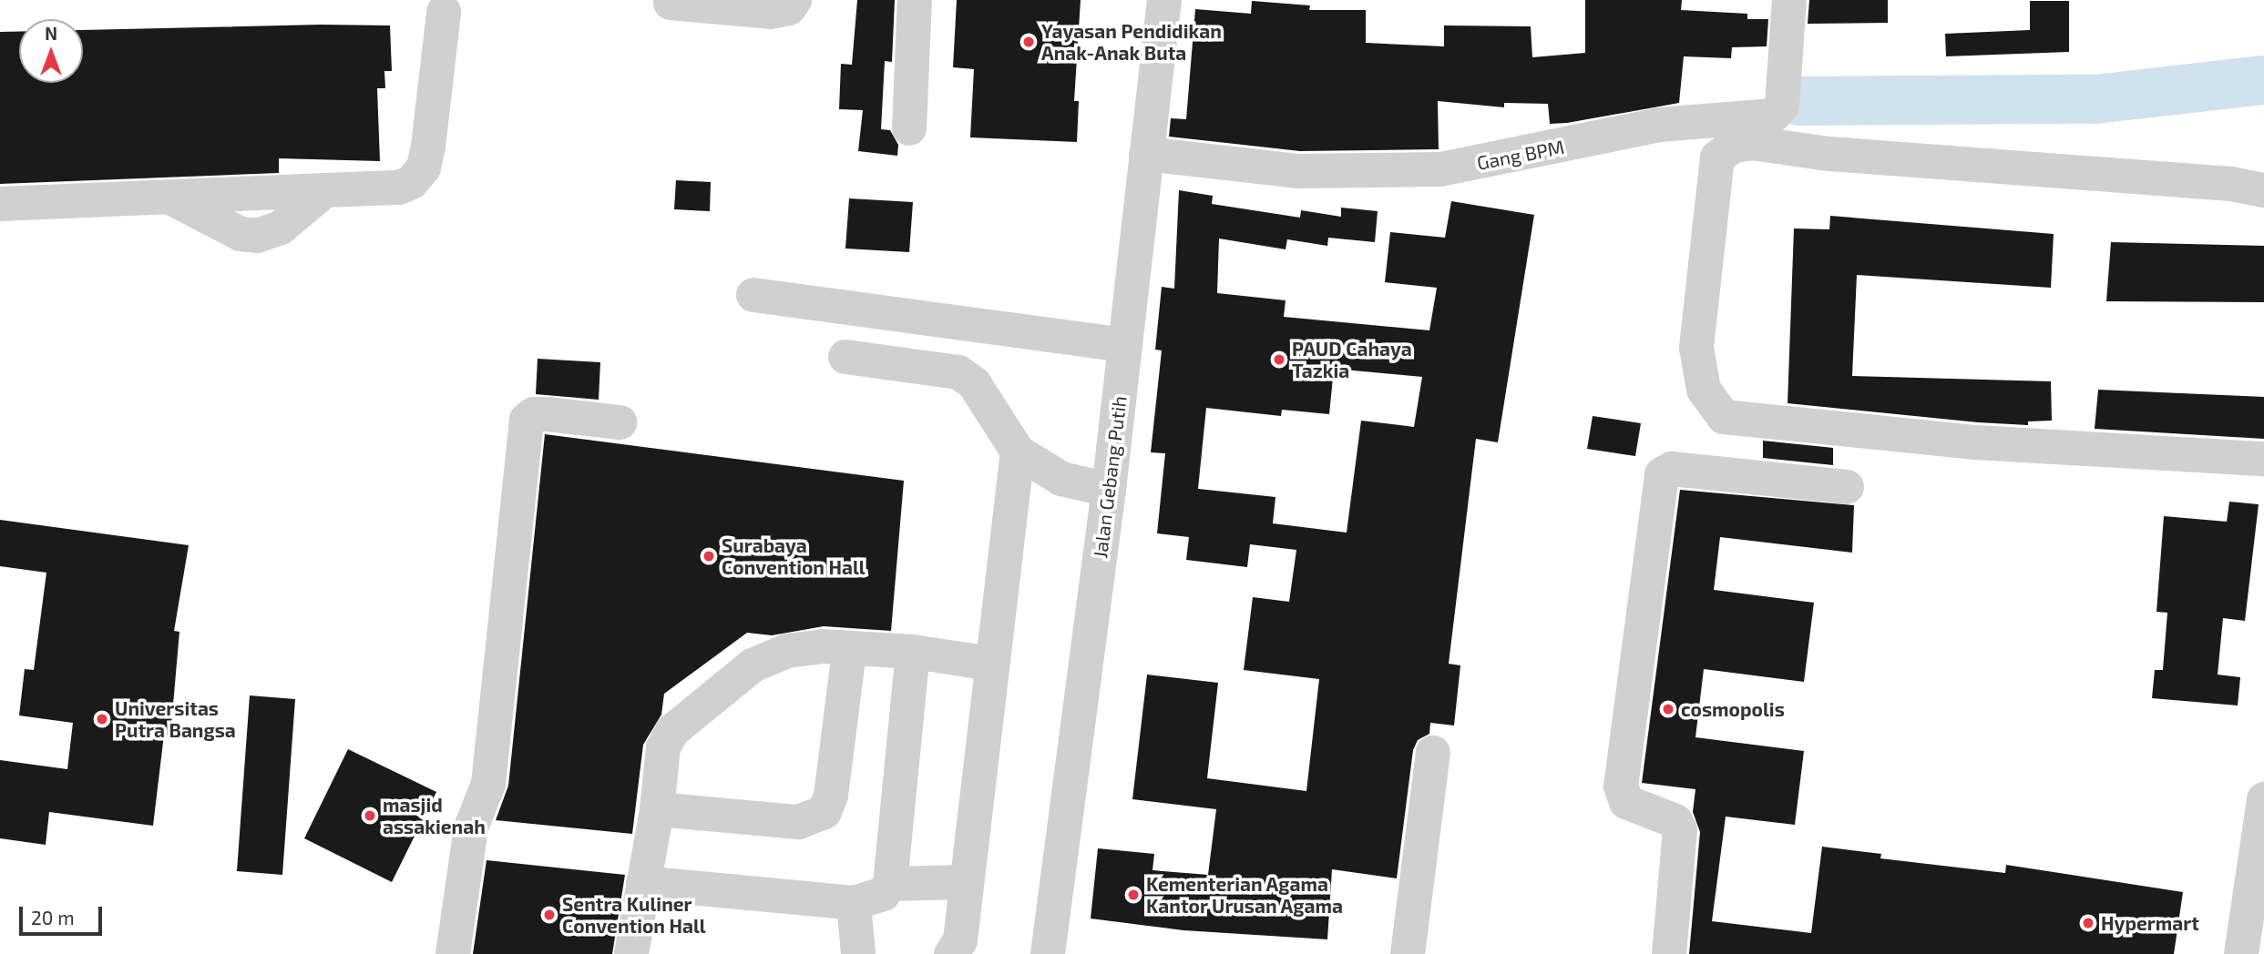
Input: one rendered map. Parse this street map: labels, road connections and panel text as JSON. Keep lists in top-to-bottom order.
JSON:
{
  "streets": {
    "street": ["Gang BPM", "Jalan Gebang Putih"]
  },
  "crossings": [
    ["Gang BPM", "Jalan Gebang Putih"]
  ],
  "places": [
    "Yayasan Pendidikan Anak-Anak Buta",
    "PAUD Cahaya Tazkia",
    "Surabaya Convention Hall",
    "cosmopolis",
    "Universitas Putra Bangsa",
    "masjid assakienah",
    "Kementerian Agama Kantor Urusan Agama",
    "Sentra Kuliner Convention Hall",
    "Hypermart"
  ],
  "scale_bar": "20 m",
  "north": "top"
}
